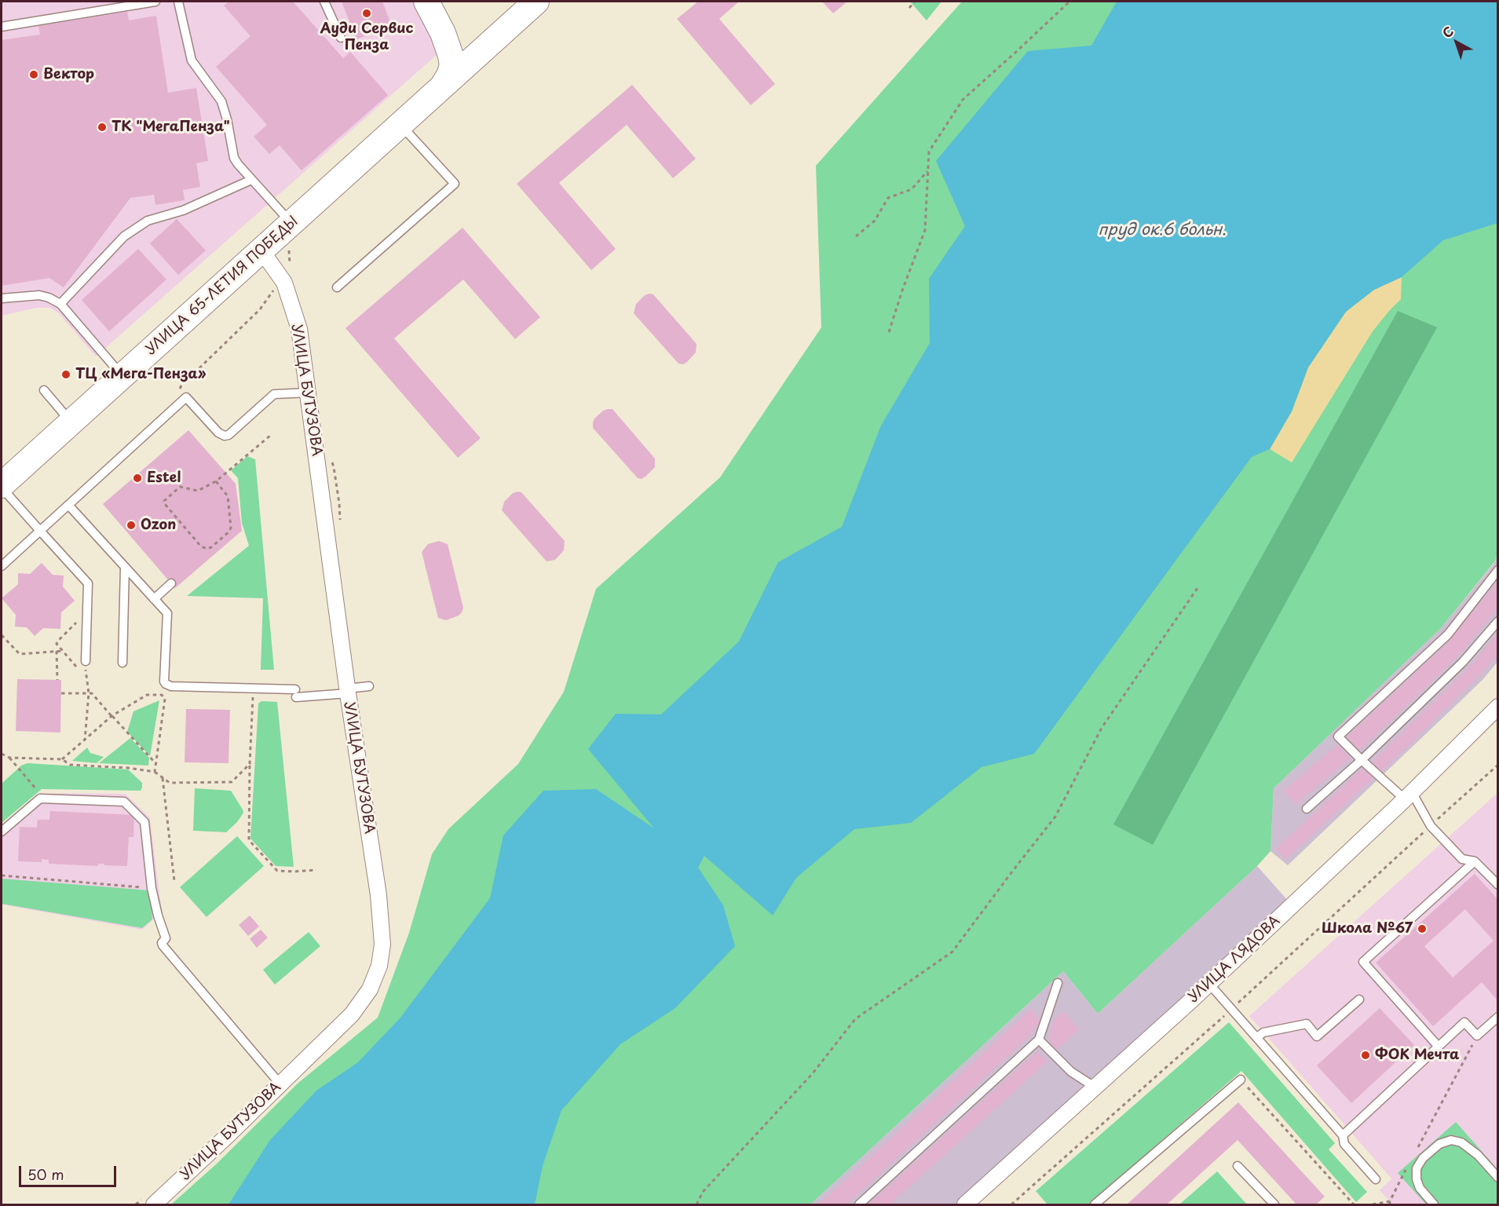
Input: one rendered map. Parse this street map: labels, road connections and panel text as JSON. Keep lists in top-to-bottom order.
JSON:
{
  "streets": {
    "main road": ["УЛИЦА 65-ЛЕТИЯ ПОБЕДЫ"],
    "street": ["УЛИЦА БУТУЗОВА", "УЛИЦА ЛЯДОВА"]
  },
  "crossings": [
    ["УЛИЦА 65-ЛЕТИЯ ПОБЕДЫ", "УЛИЦА БУТУЗОВА"]
  ],
  "water": ["пруд ок.6 больн."],
  "places": [
    "Ауди Сервис Пенза",
    "Вектор",
    "ТК \"МегаПенза\"",
    "ТЦ «Мега-Пенза»",
    "Estel",
    "Ozon",
    "Школа №67",
    "ФОК Мечта"
  ],
  "scale_bar": "50 m",
  "north": "top left"
}
